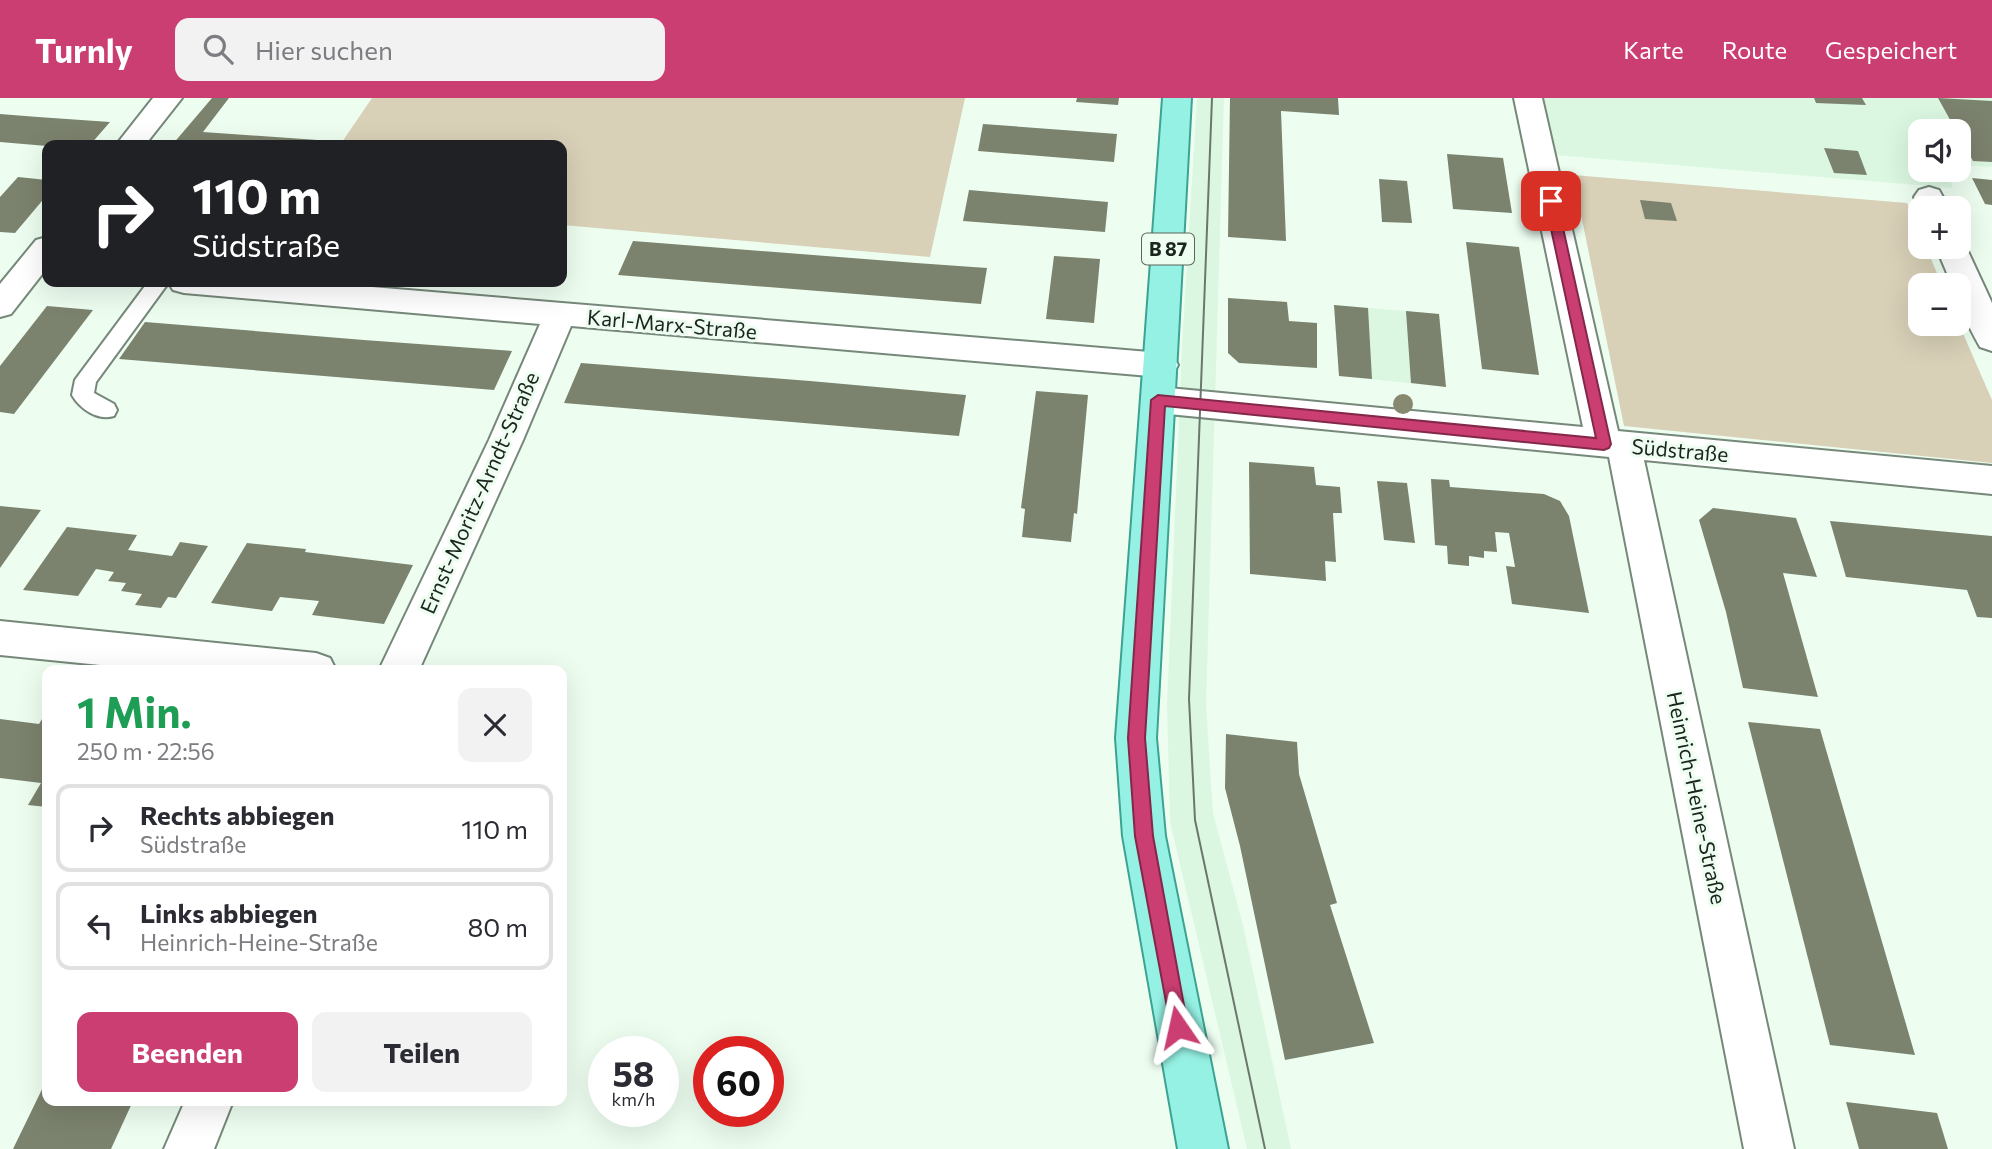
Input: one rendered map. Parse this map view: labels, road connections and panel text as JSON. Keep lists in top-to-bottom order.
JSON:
{
  "streets": {
    "main road": ["B 87"],
    "street": [
      "Karl-Marx-Straße",
      "Südstraße",
      "Ernst-Moritz-Arndt-Straße",
      "Heinrich-Heine-Straße"
    ]
  },
  "crossings": [
    ["B 87", "Karl-Marx-Straße"],
    ["B 87", "Südstraße"],
    ["Karl-Marx-Straße", "Südstraße"],
    ["Karl-Marx-Straße", "Ernst-Moritz-Arndt-Straße"],
    ["Südstraße", "Heinrich-Heine-Straße"]
  ],
  "page": {
    "header": "Turnly",
    "search": "Hier suchen",
    "nav": ["Karte", "Route", "Gespeichert"],
    "map_buttons": ["+", "−"],
    "turn": ["110 m", "Südstraße"],
    "heading": ["1 Min.", "250 m · 22:56"],
    "list": [
      {
        "name": "Rechts abbiegen",
        "note": "Südstraße",
        "value": "110 m"
      },
      {
        "name": "Links abbiegen",
        "note": "Heinrich-Heine-Straße",
        "value": "80 m"
      }
    ],
    "buttons": ["Beenden", "Teilen"],
    "speed": "58 km/h",
    "limit": "60"
  }
}
